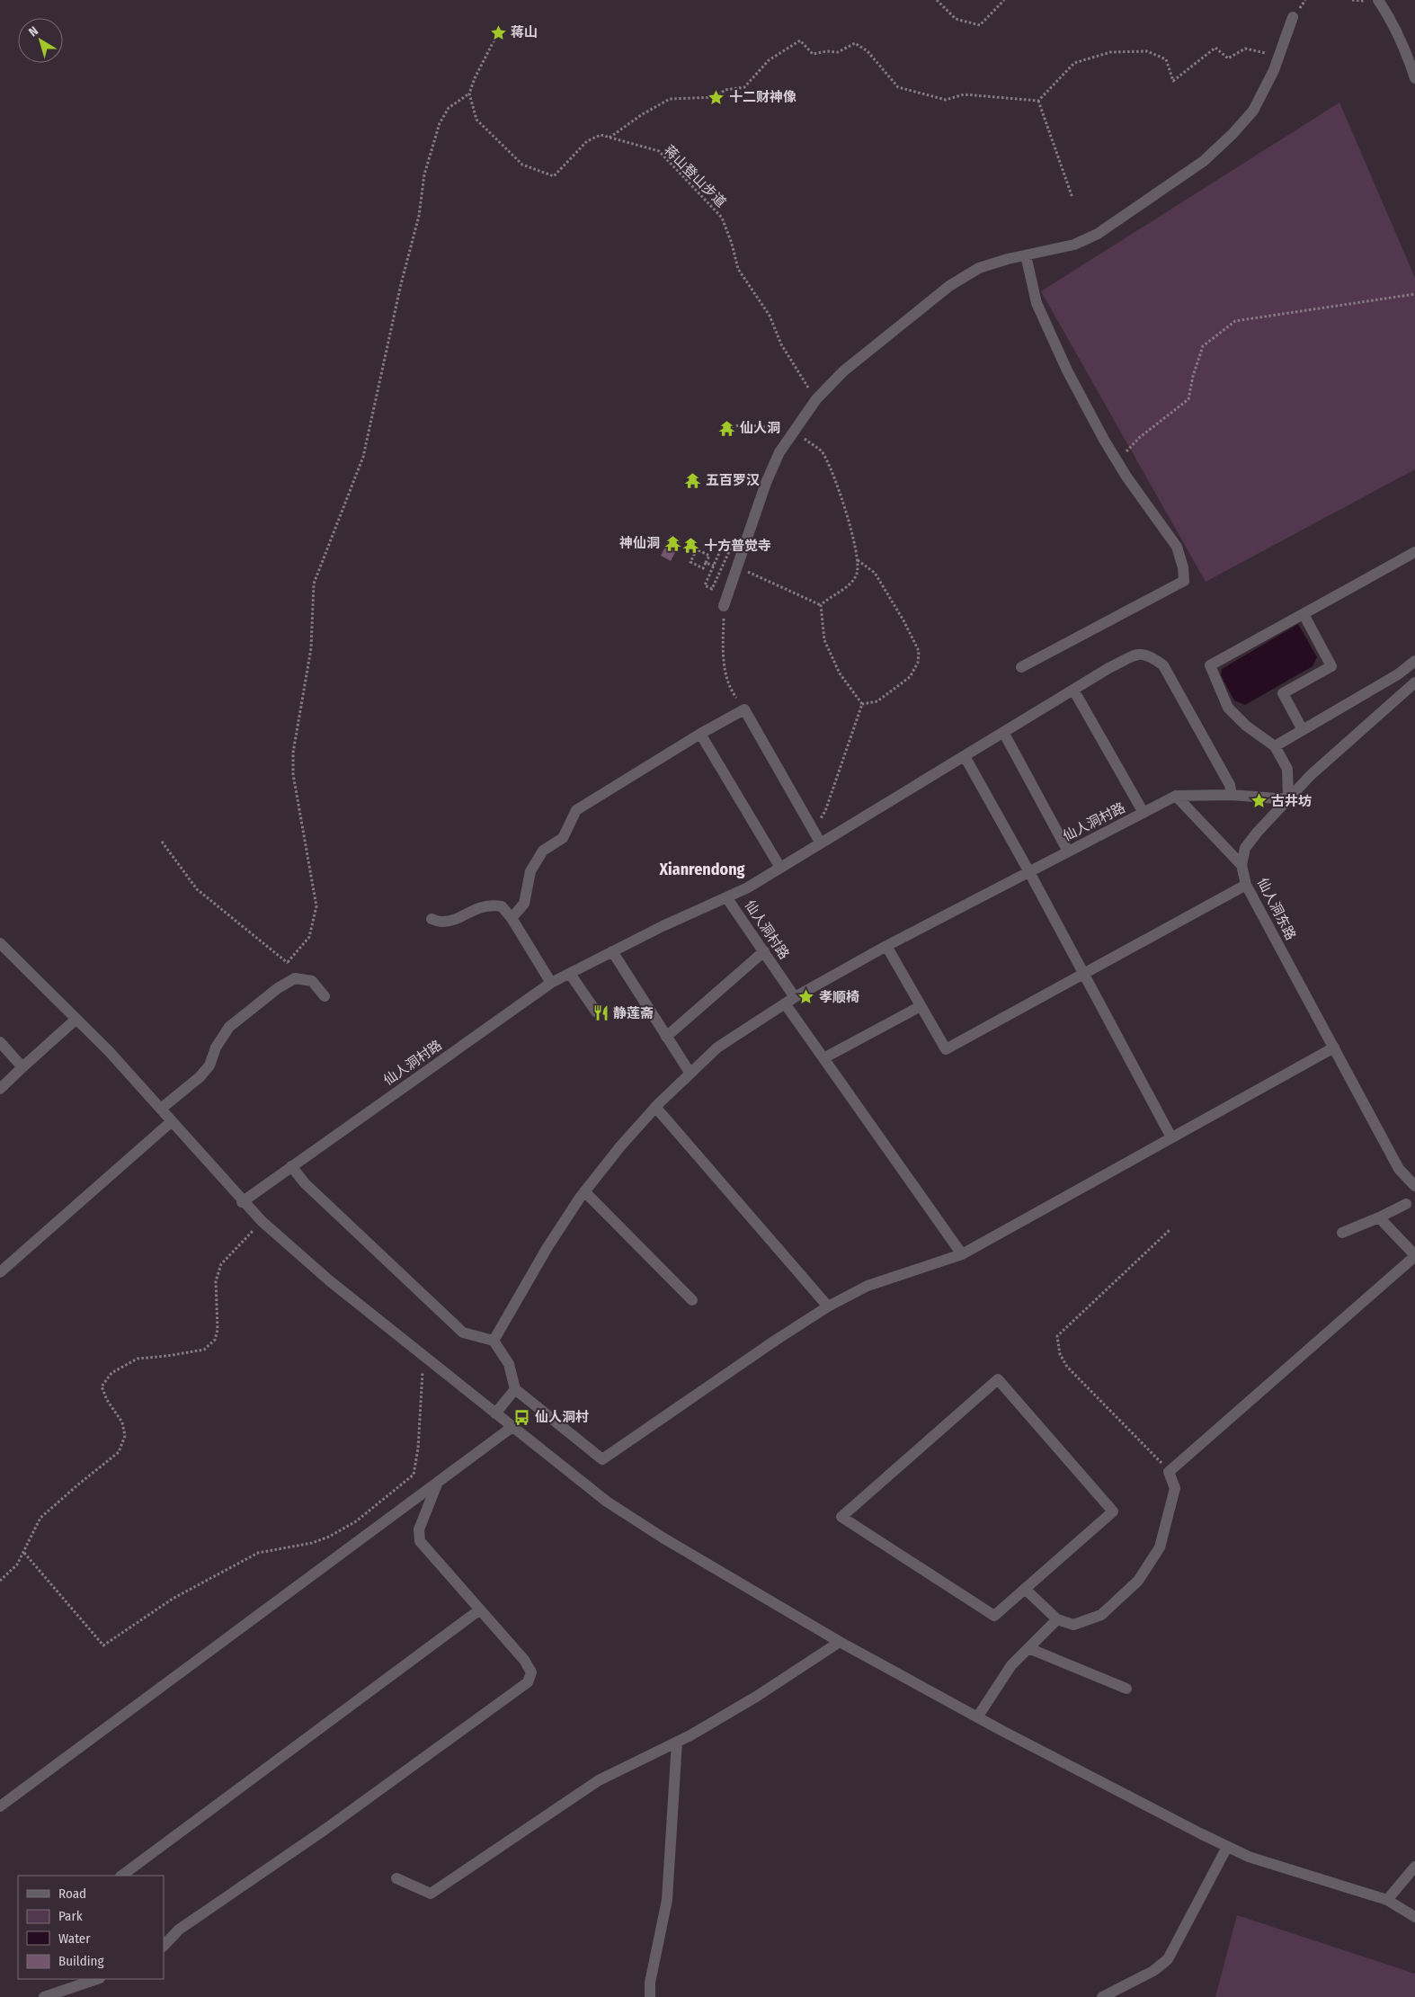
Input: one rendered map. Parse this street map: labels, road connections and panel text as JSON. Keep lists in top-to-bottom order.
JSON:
{
  "streets": {
    "street": ["仙人洞村路", "仙人洞东路"],
    "path": ["蒋山登山步道"]
  },
  "districts": ["Xianrendong"],
  "places": {
    "place": [
      "蒋山",
      "十二财神像",
      "古井坊",
      "孝顺椅"
    ],
    "temple": [
      "仙人洞",
      "五百罗汉",
      "神仙洞",
      "十方普觉寺"
    ],
    "restaurant": ["静莲斋"],
    "bus stop": ["仙人洞村"]
  },
  "legend": [
    "Road",
    "Park",
    "Water",
    "Building"
  ],
  "north": "top left"
}
